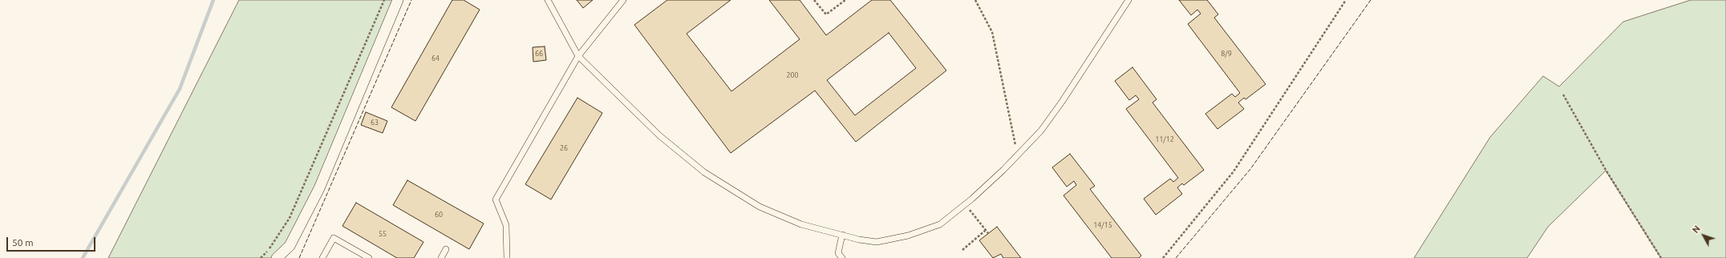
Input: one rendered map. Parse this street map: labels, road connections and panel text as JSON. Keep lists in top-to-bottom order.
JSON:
{
  "house_numbers": [
    "66",
    "8/9",
    "64",
    "200",
    "63",
    "11/12",
    "26",
    "60",
    "14/15",
    "55"
  ],
  "scale_bar": "50 m",
  "north": "top left"
}
